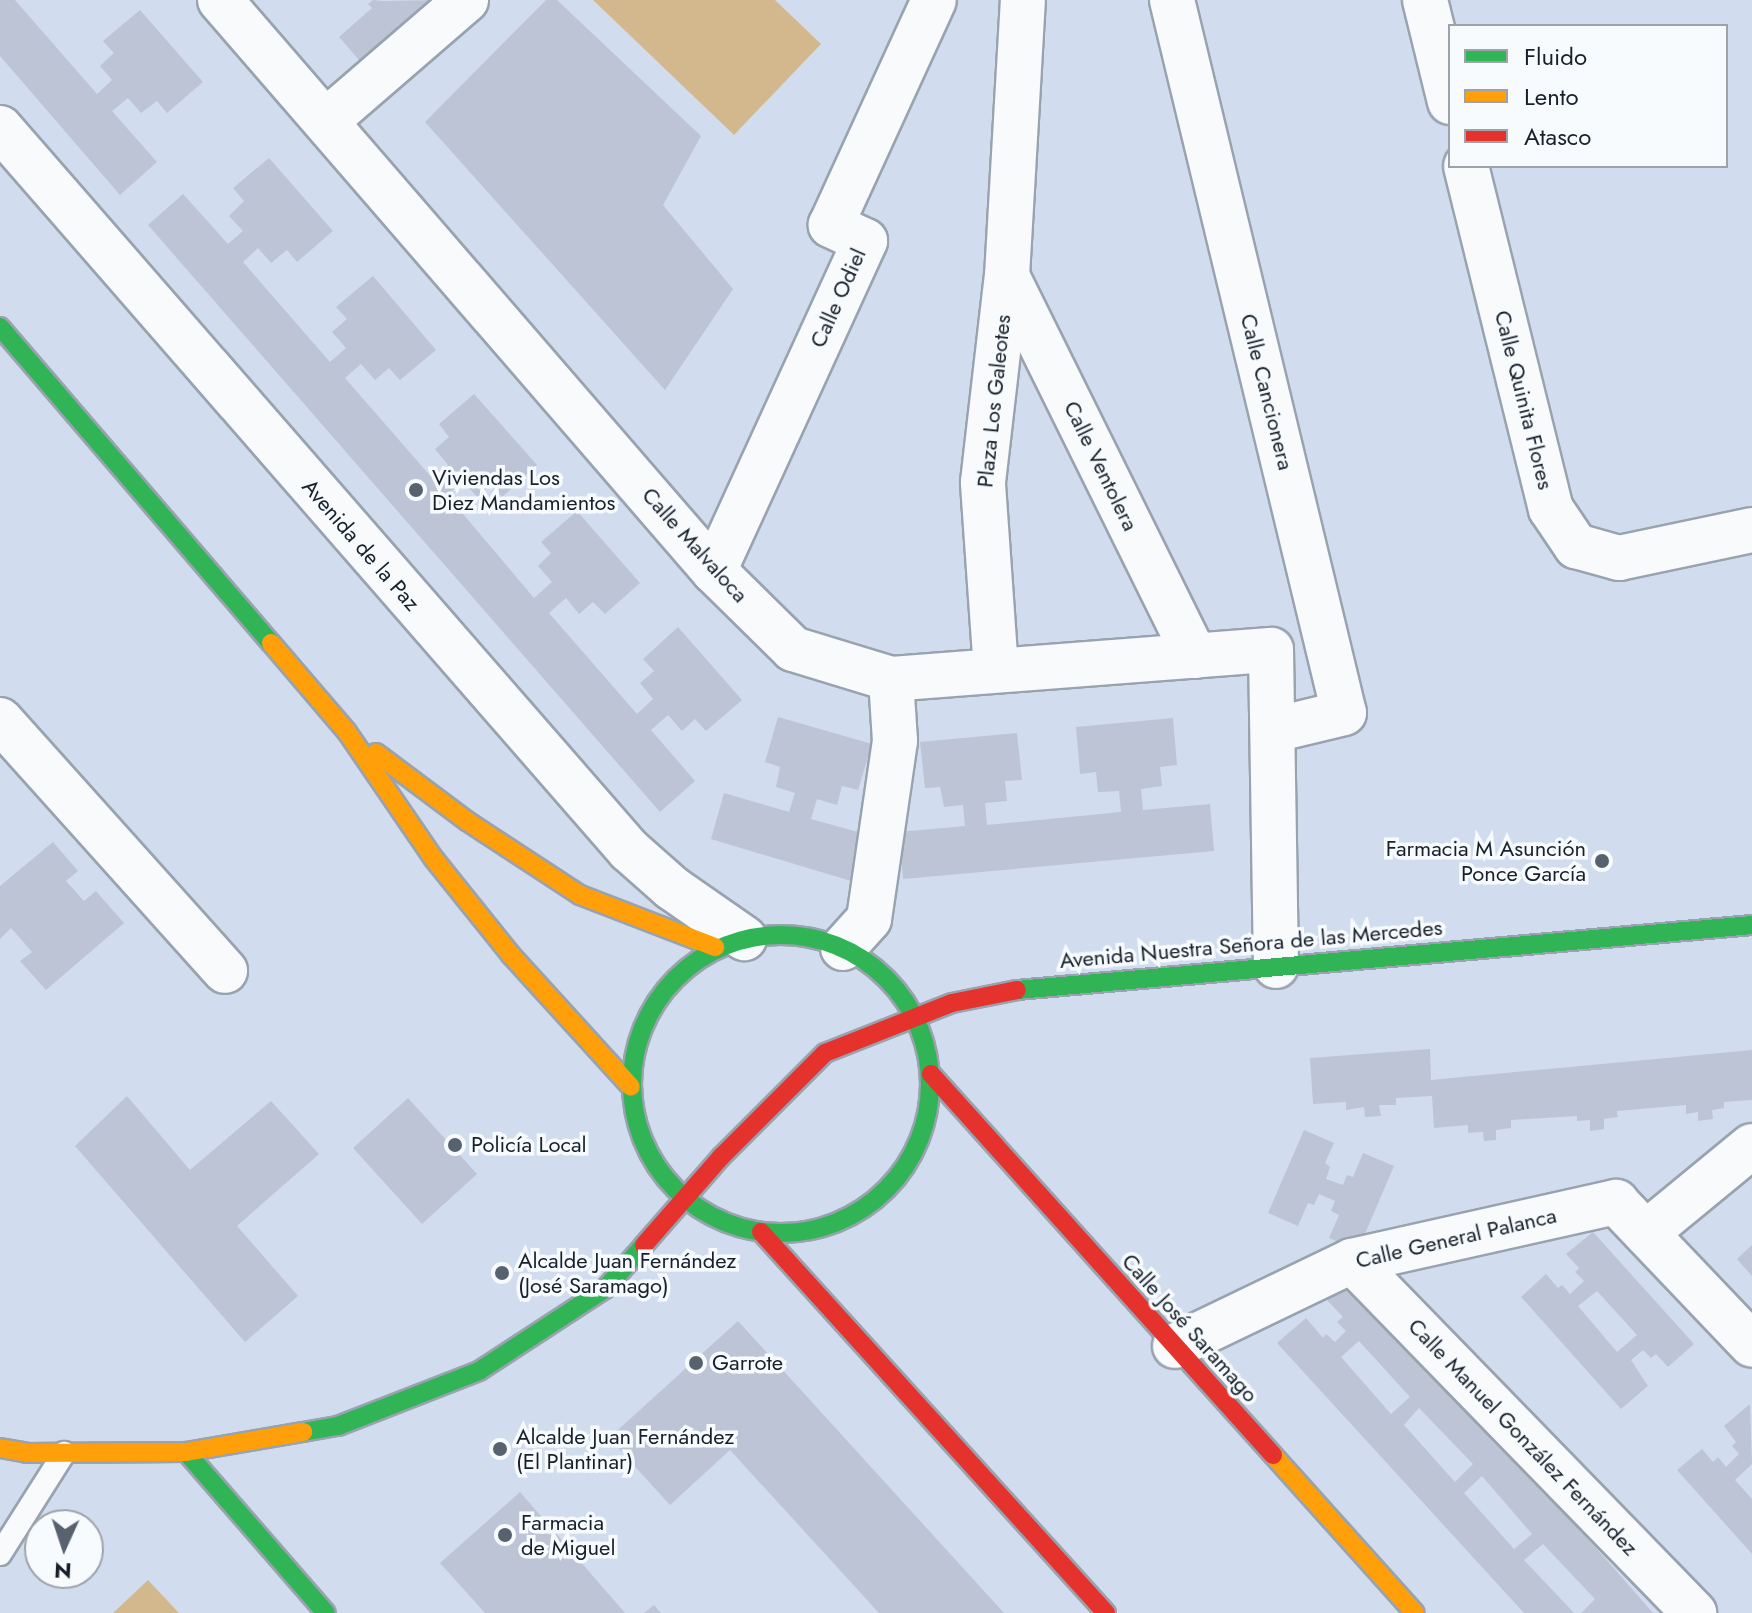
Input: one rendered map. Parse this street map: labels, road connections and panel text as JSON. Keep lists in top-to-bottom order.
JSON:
{
  "streets": {
    "main road": ["Avenida Nuestra Señora de las Mercedes", "Calle José Saramago"],
    "street": [
      "Calle Odiel",
      "Calle Cancionera",
      "Calle Quinita Flores",
      "Plaza Los Galeotes",
      "Calle Ventolera",
      "Avenida de la Paz",
      "Calle Malvaloca",
      "Calle General Palanca",
      "Calle Manuel González Fernández"
    ]
  },
  "crossings": [
    ["Calle Odiel", "Calle Malvaloca"],
    ["Calle Cancionera", "Calle Malvaloca"],
    ["Plaza Los Galeotes", "Calle Ventolera"],
    ["Plaza Los Galeotes", "Calle Malvaloca"],
    ["Calle Ventolera", "Calle Malvaloca"],
    ["Calle General Palanca", "Calle José Saramago"],
    ["Calle General Palanca", "Calle Manuel González Fernández"]
  ],
  "places": [
    "Viviendas Los Diez Mandamientos",
    "Farmacia M Asunción Ponce García",
    "Policía Local",
    "Alcalde Juan Fernández (José Saramago)",
    "Garrote",
    "Alcalde Juan Fernández (El Plantinar)",
    "Farmacia de Miguel"
  ],
  "legend": ["Fluido", "Lento", "Atasco"],
  "north": "bottom"
}
